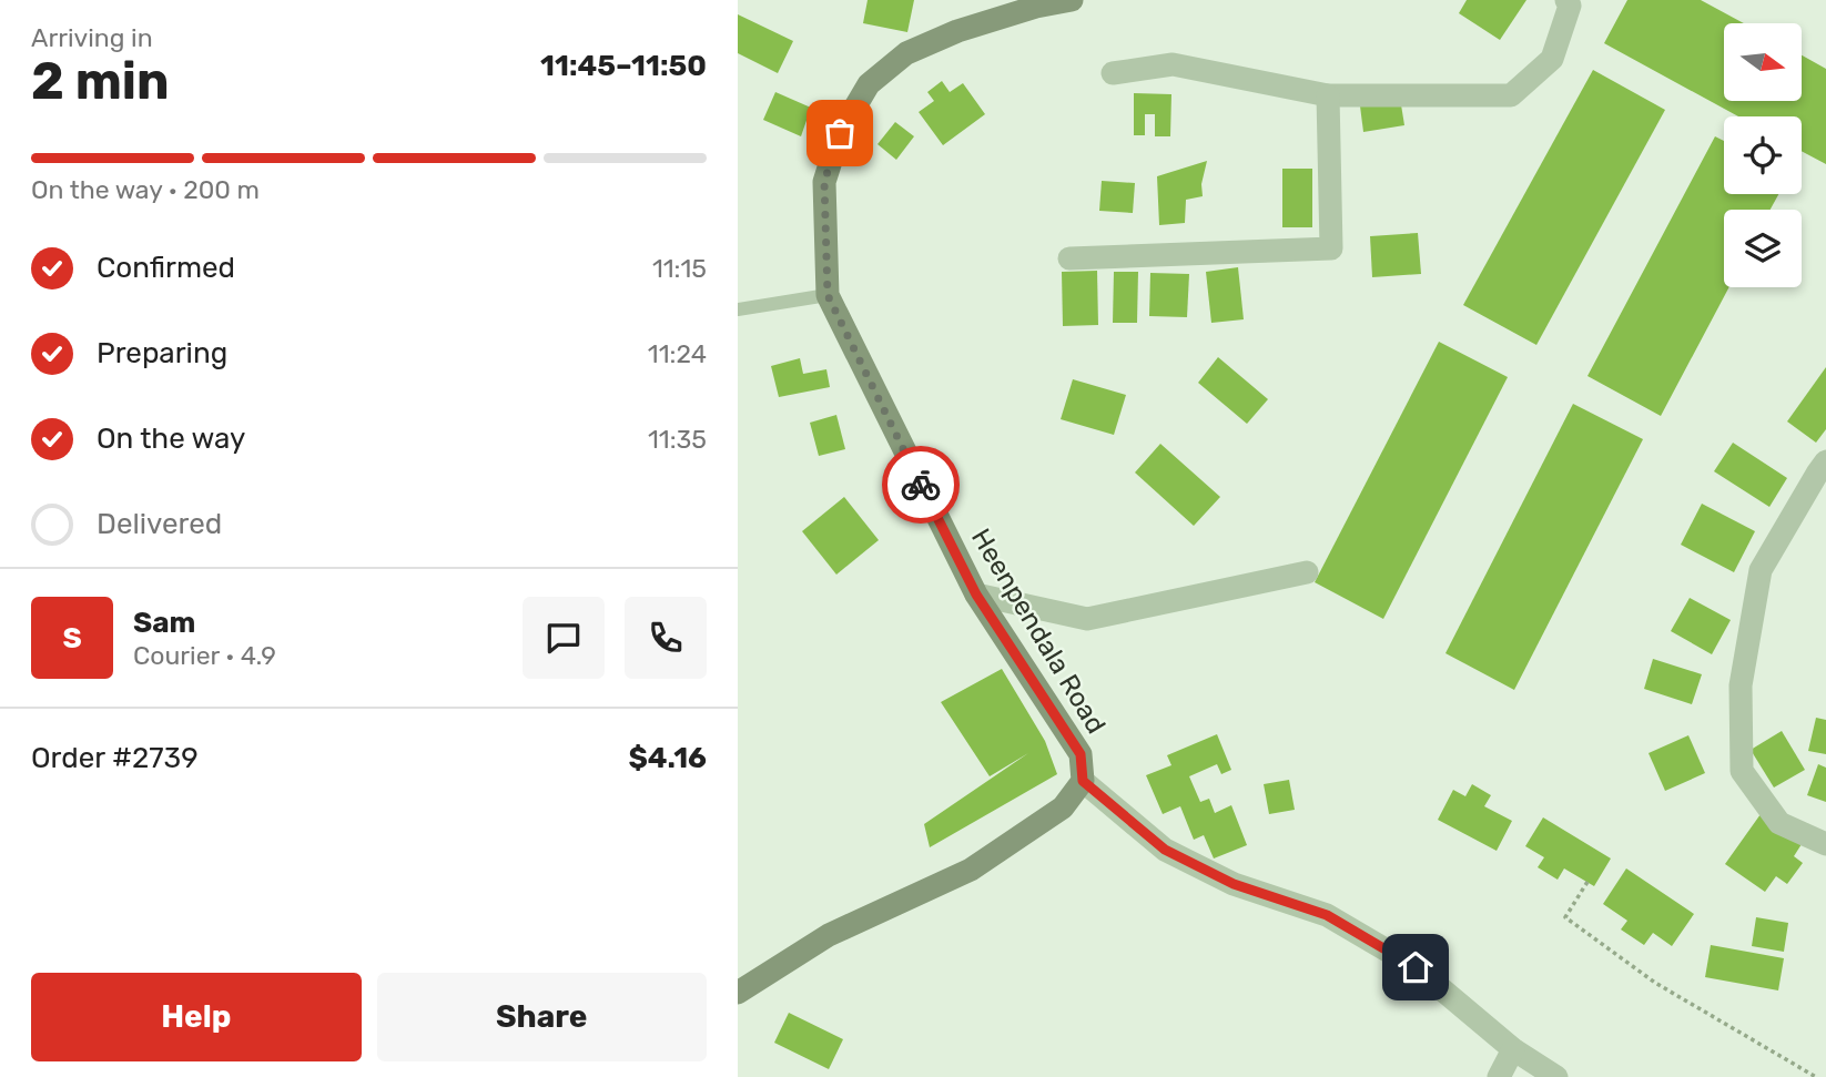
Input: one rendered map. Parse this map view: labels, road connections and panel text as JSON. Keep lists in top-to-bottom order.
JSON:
{
  "streets": {
    "street": ["Heenpendala Road"]
  },
  "north": "right",
  "page": {
    "heading": ["2 min", "Arriving in", "11:45–11:50"],
    "panel": [
      "Sam",
      "Courier · 4.9",
      "Order #2739",
      "$4.16"
    ],
    "bar": "On the way · 200 m",
    "list": [
      ["Confirmed", "11:15"],
      ["Preparing", "11:24"],
      ["On the way", "11:35"],
      "Delivered"
    ],
    "round": "S",
    "buttons": ["Help", "Share"]
  }
}
